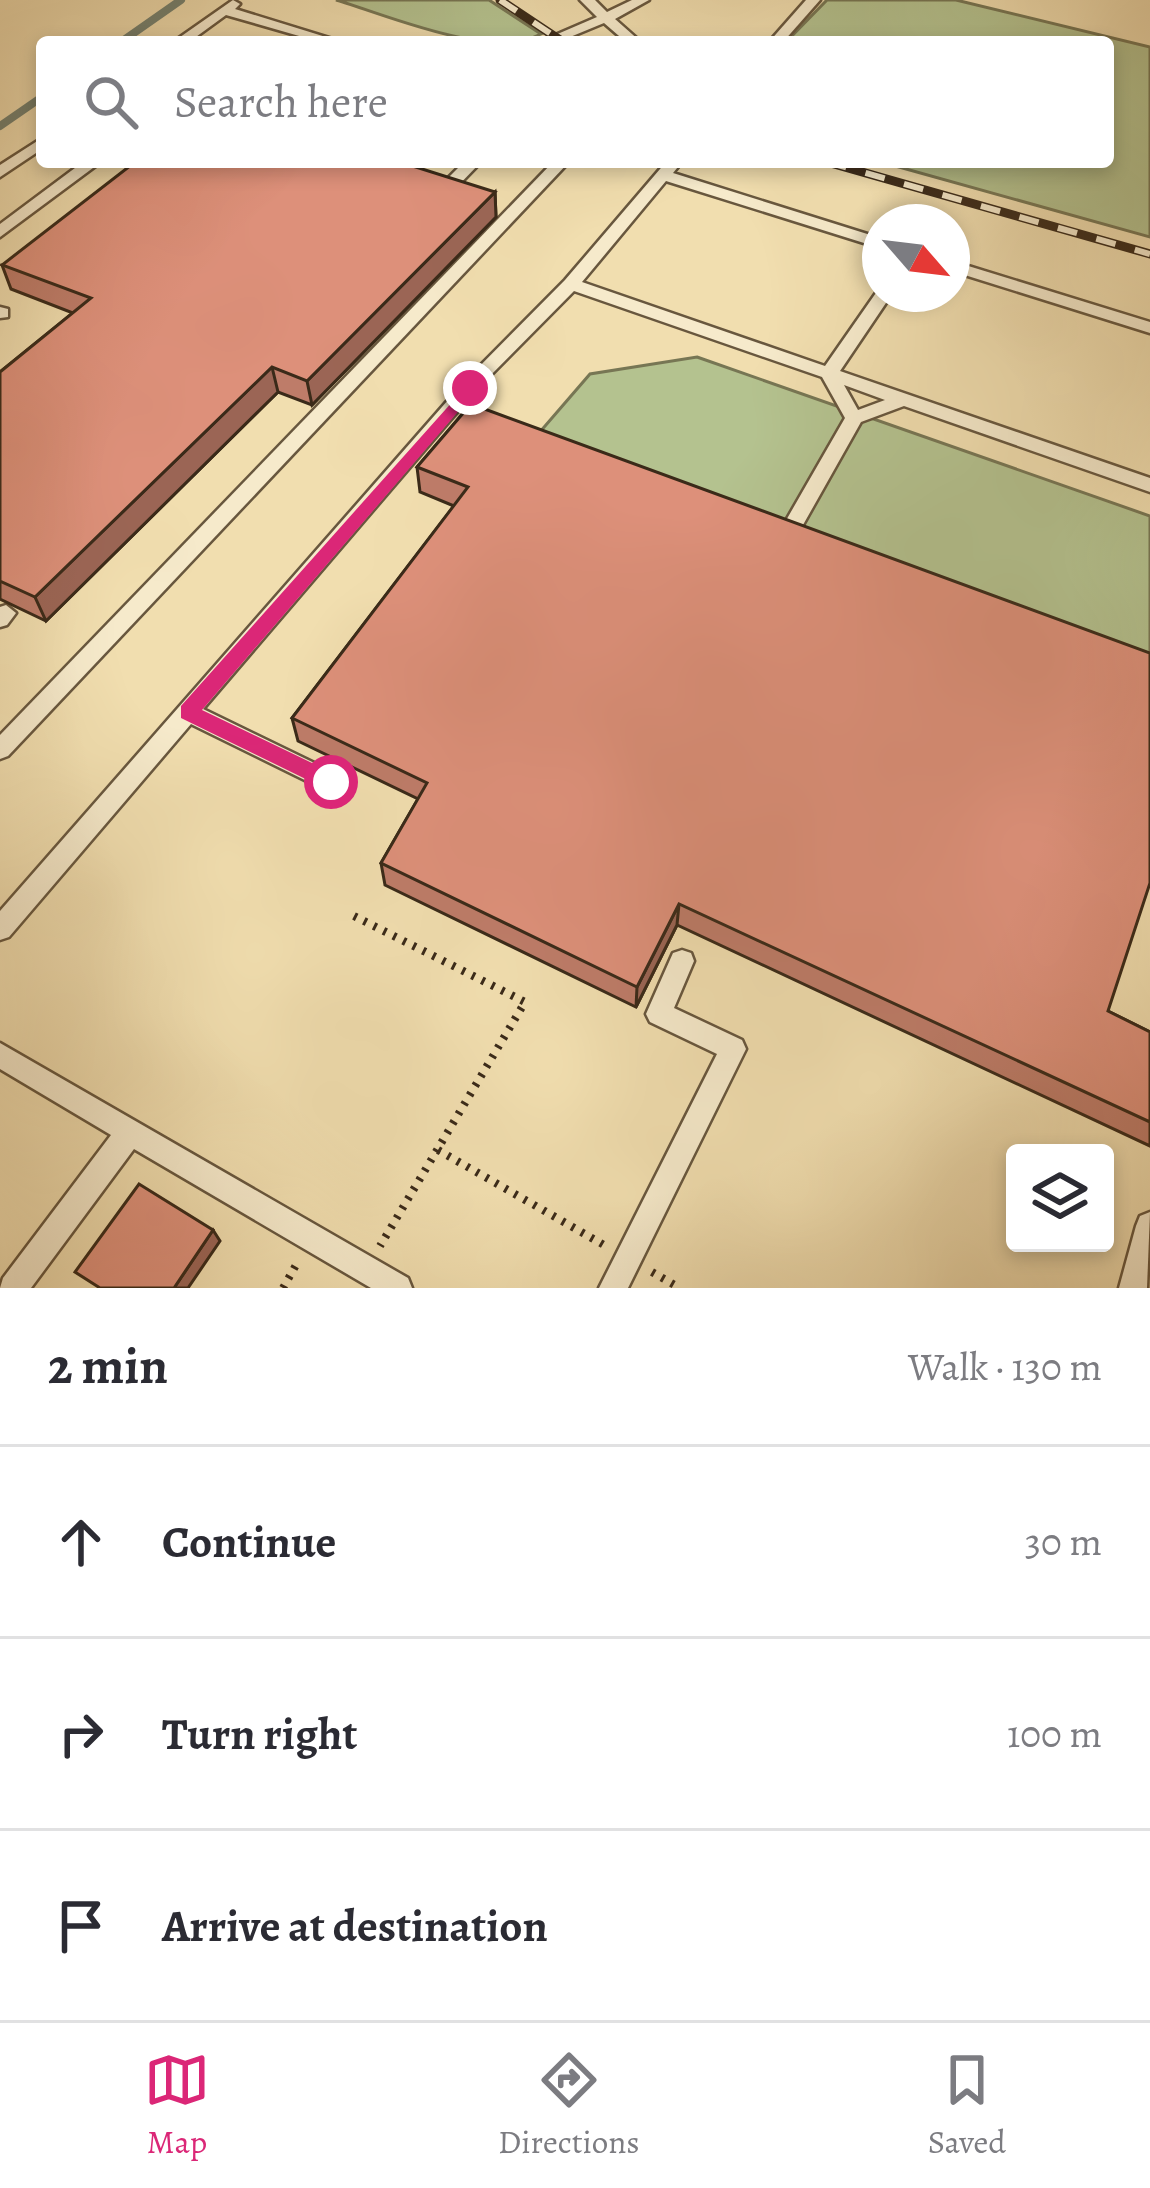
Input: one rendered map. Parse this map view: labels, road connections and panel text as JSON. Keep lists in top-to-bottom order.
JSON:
{
  "north": "bottom right",
  "page": {
    "search": "Search here",
    "heading": ["2 min", "Walk · 130 m"],
    "list": [
      ["Continue", "30 m"],
      ["Turn right", "100 m"],
      "Arrive at destination"
    ],
    "nav": ["Map", "Directions", "Saved"]
  }
}
